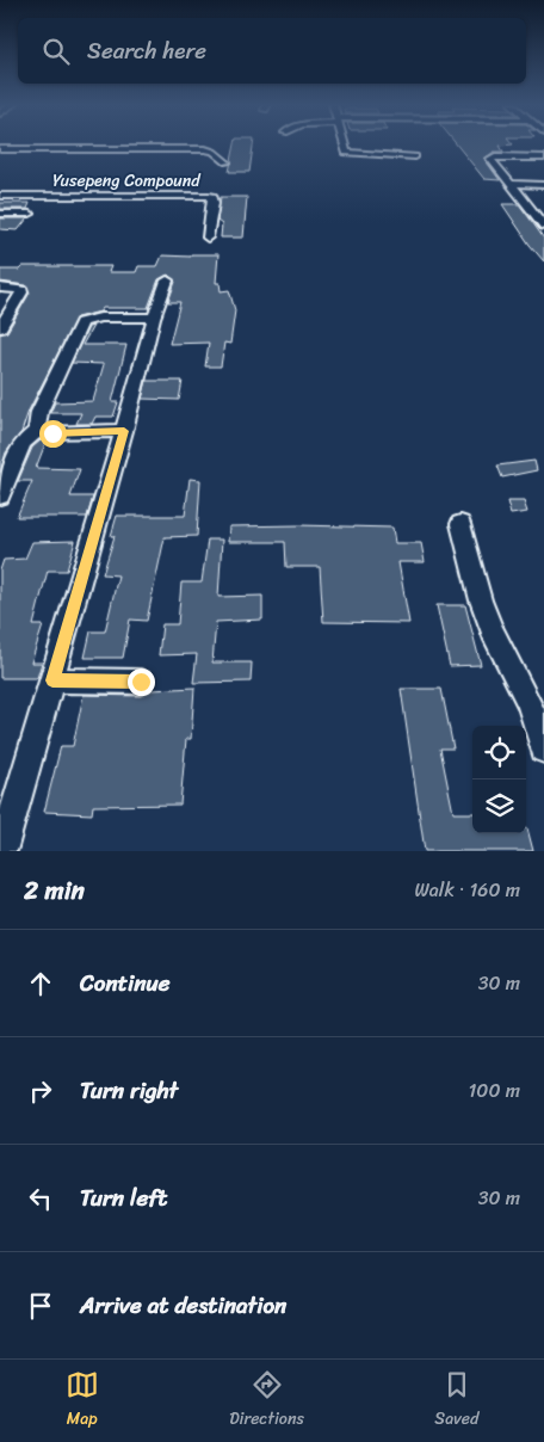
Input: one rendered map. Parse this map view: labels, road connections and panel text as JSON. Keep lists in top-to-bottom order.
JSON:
{
  "streets": {
    "street": ["Yusepeng Compound"]
  },
  "page": {
    "search": "Search here",
    "heading": ["2 min", "Walk · 160 m"],
    "list": [
      ["Continue", "30 m"],
      ["Turn right", "100 m"],
      ["Turn left", "30 m"],
      "Arrive at destination"
    ],
    "nav": ["Map", "Directions", "Saved"]
  }
}
